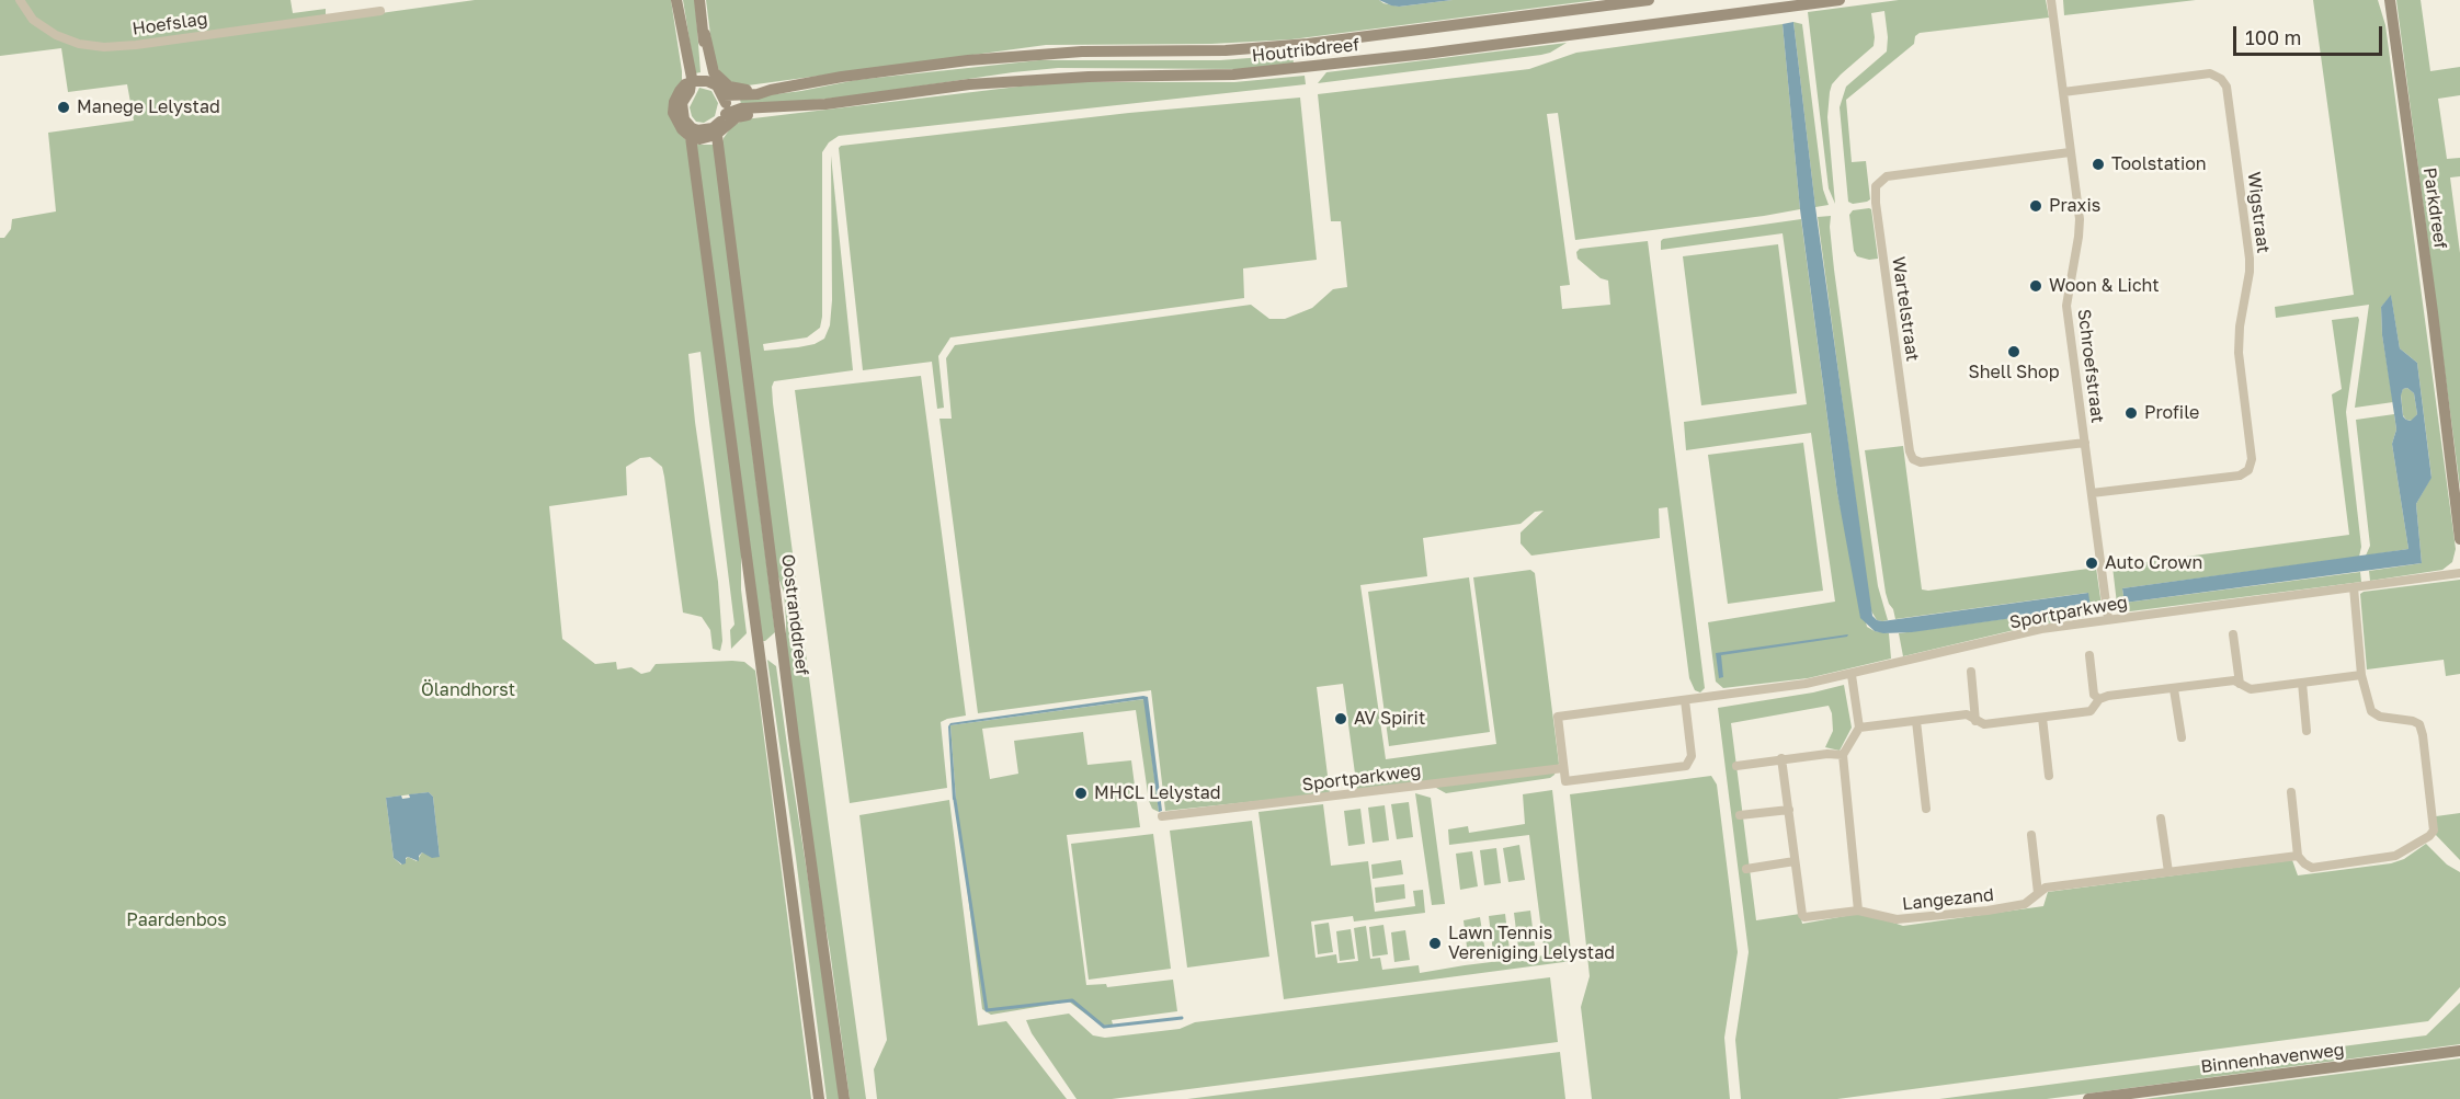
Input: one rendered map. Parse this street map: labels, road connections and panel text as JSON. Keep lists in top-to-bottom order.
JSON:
{
  "streets": {
    "main road": [
      "Houtribdreef",
      "Parkdreef",
      "Oostranddreef",
      "Binnenhavenweg"
    ],
    "street": [
      "Hoefslag",
      "Wigstraat",
      "Wartelstraat",
      "Schroefstraat",
      "Sportparkweg",
      "Langezand"
    ]
  },
  "crossings": [
    ["Houtribdreef", "Oostranddreef"],
    ["Wigstraat", "Schroefstraat"],
    ["Wartelstraat", "Schroefstraat"],
    ["Schroefstraat", "Sportparkweg"],
    ["Sportparkweg", "Langezand"]
  ],
  "parks": ["Ölandhorst", "Paardenbos"],
  "places": [
    "Manege Lelystad",
    "Toolstation",
    "Praxis",
    "Woon & Licht",
    "Shell Shop",
    "Profile",
    "Auto Crown",
    "AV Spirit",
    "MHCL Lelystad",
    "Lawn Tennis Vereniging Lelystad"
  ],
  "scale_bar": "100 m"
}
